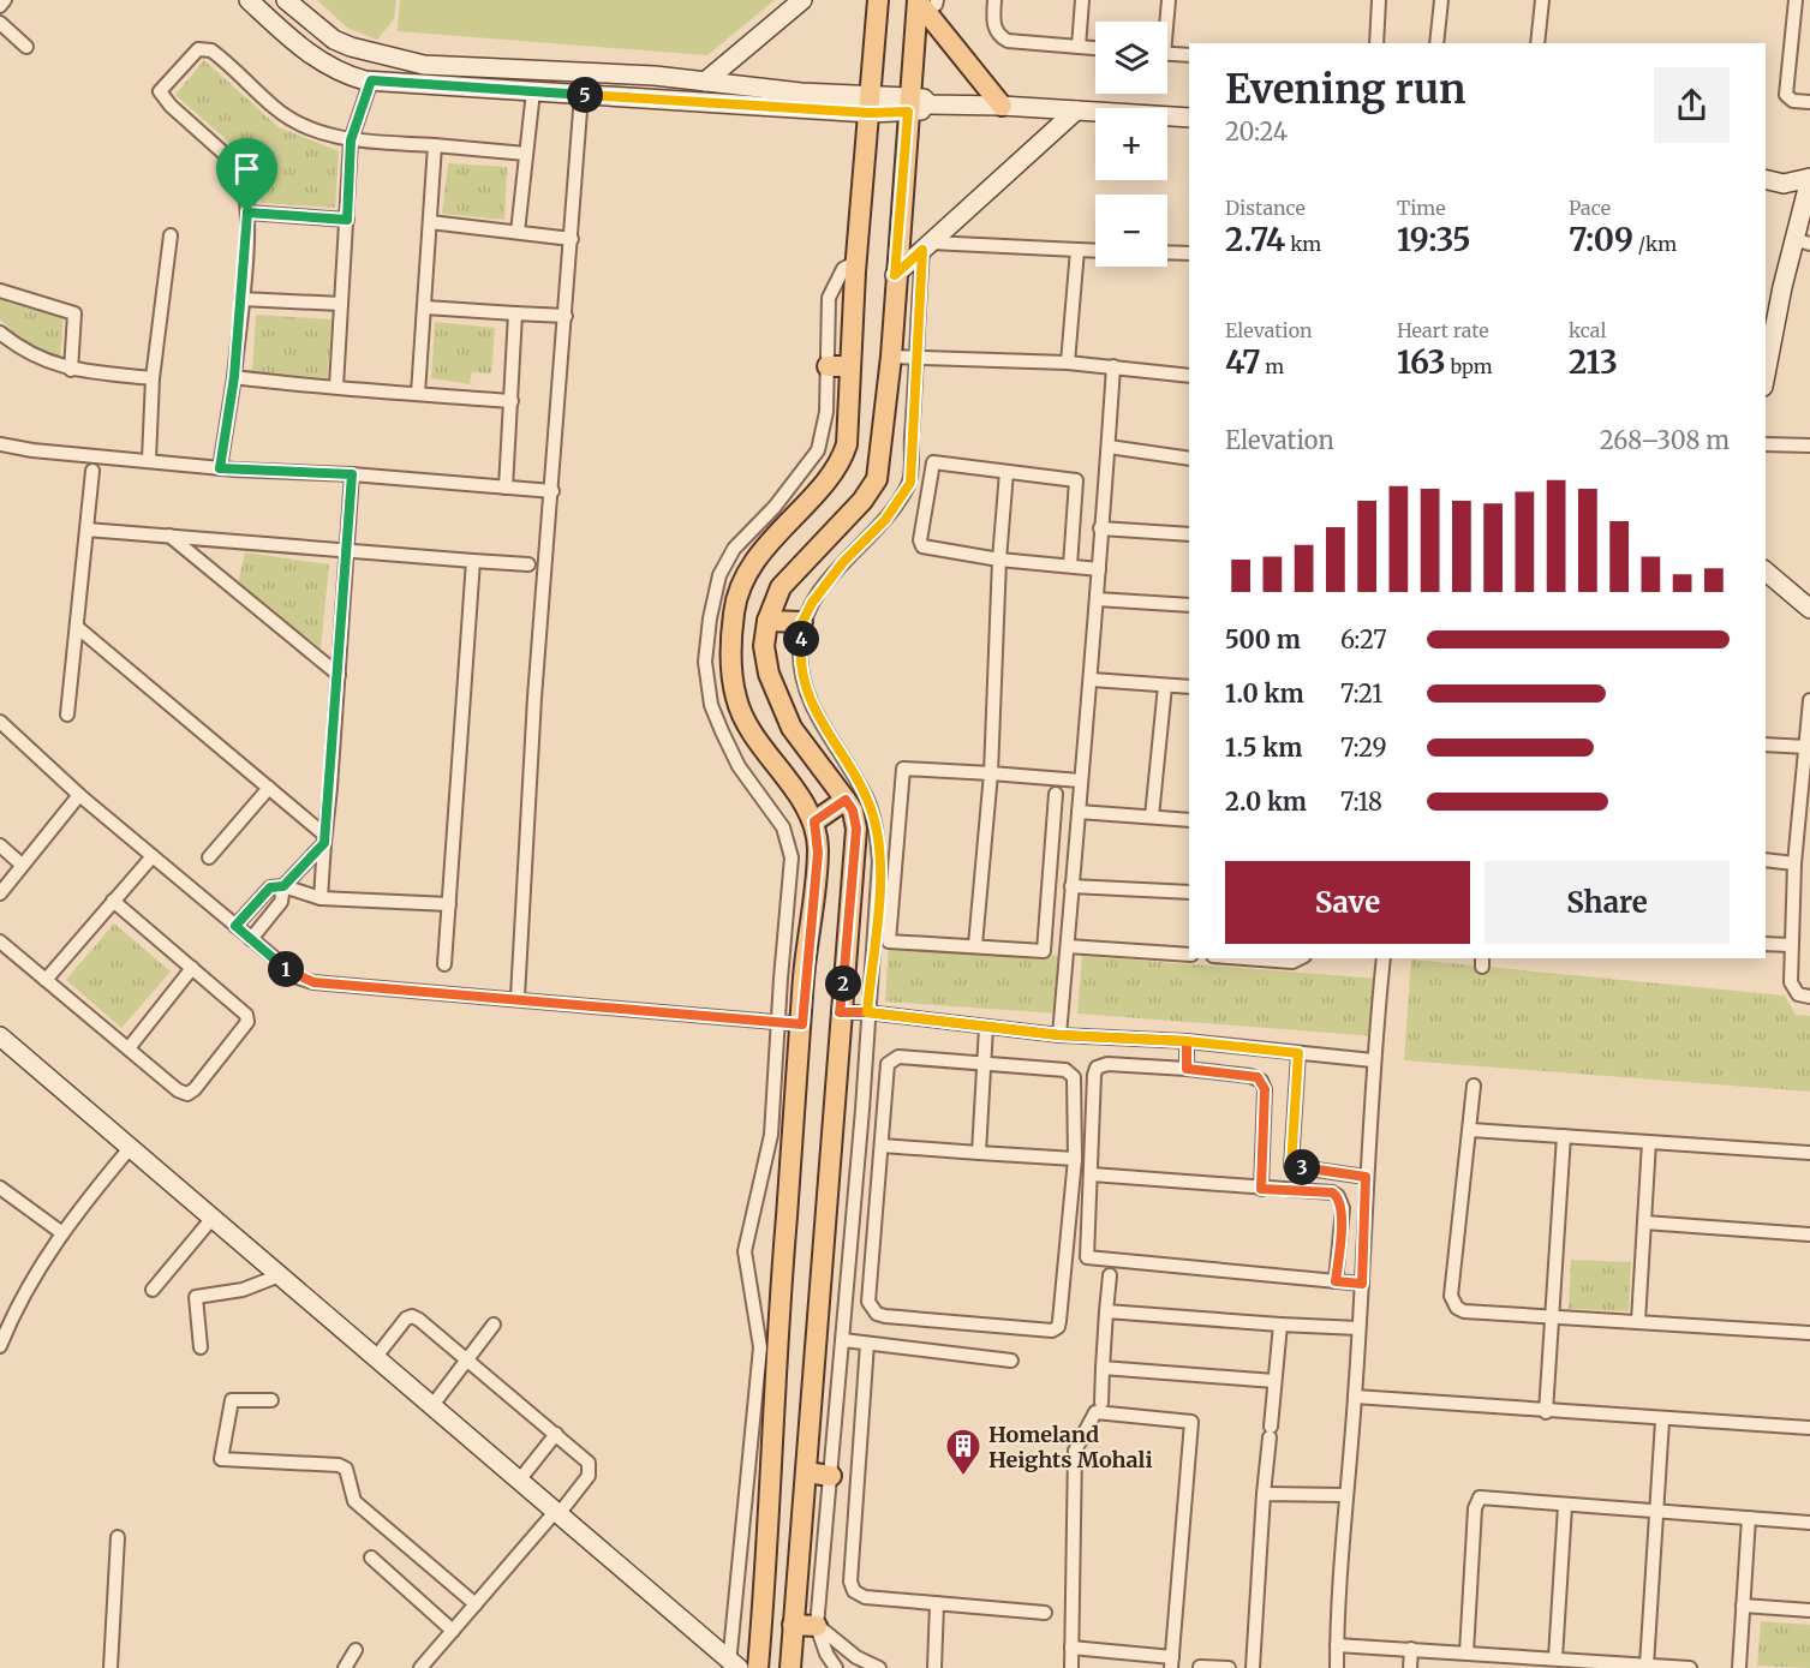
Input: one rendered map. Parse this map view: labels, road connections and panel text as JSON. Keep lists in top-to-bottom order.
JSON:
{
  "places": {
    "building": ["Homeland Heights Mohali"]
  },
  "page": {
    "map_buttons": ["+", "−"],
    "heading": ["Evening run", "20:24"],
    "pins": [
      "5",
      "4",
      "1",
      "2",
      "3"
    ],
    "stats": [
      ["Distance", "2.74 km"],
      ["Time", "19:35"],
      ["Pace", "7:09 /km"],
      ["Elevation", "47 m"],
      ["Heart rate", "163 bpm"],
      ["kcal", "213"]
    ],
    "chart": ["Elevation", "268–308 m"],
    "list": [
      {
        "name": "500 m",
        "note": "6:27"
      },
      {
        "name": "1.0 km",
        "note": "7:21"
      },
      {
        "name": "1.5 km",
        "note": "7:29"
      },
      {
        "name": "2.0 km",
        "note": "7:18"
      }
    ],
    "buttons": ["Save", "Share"]
  }
}
